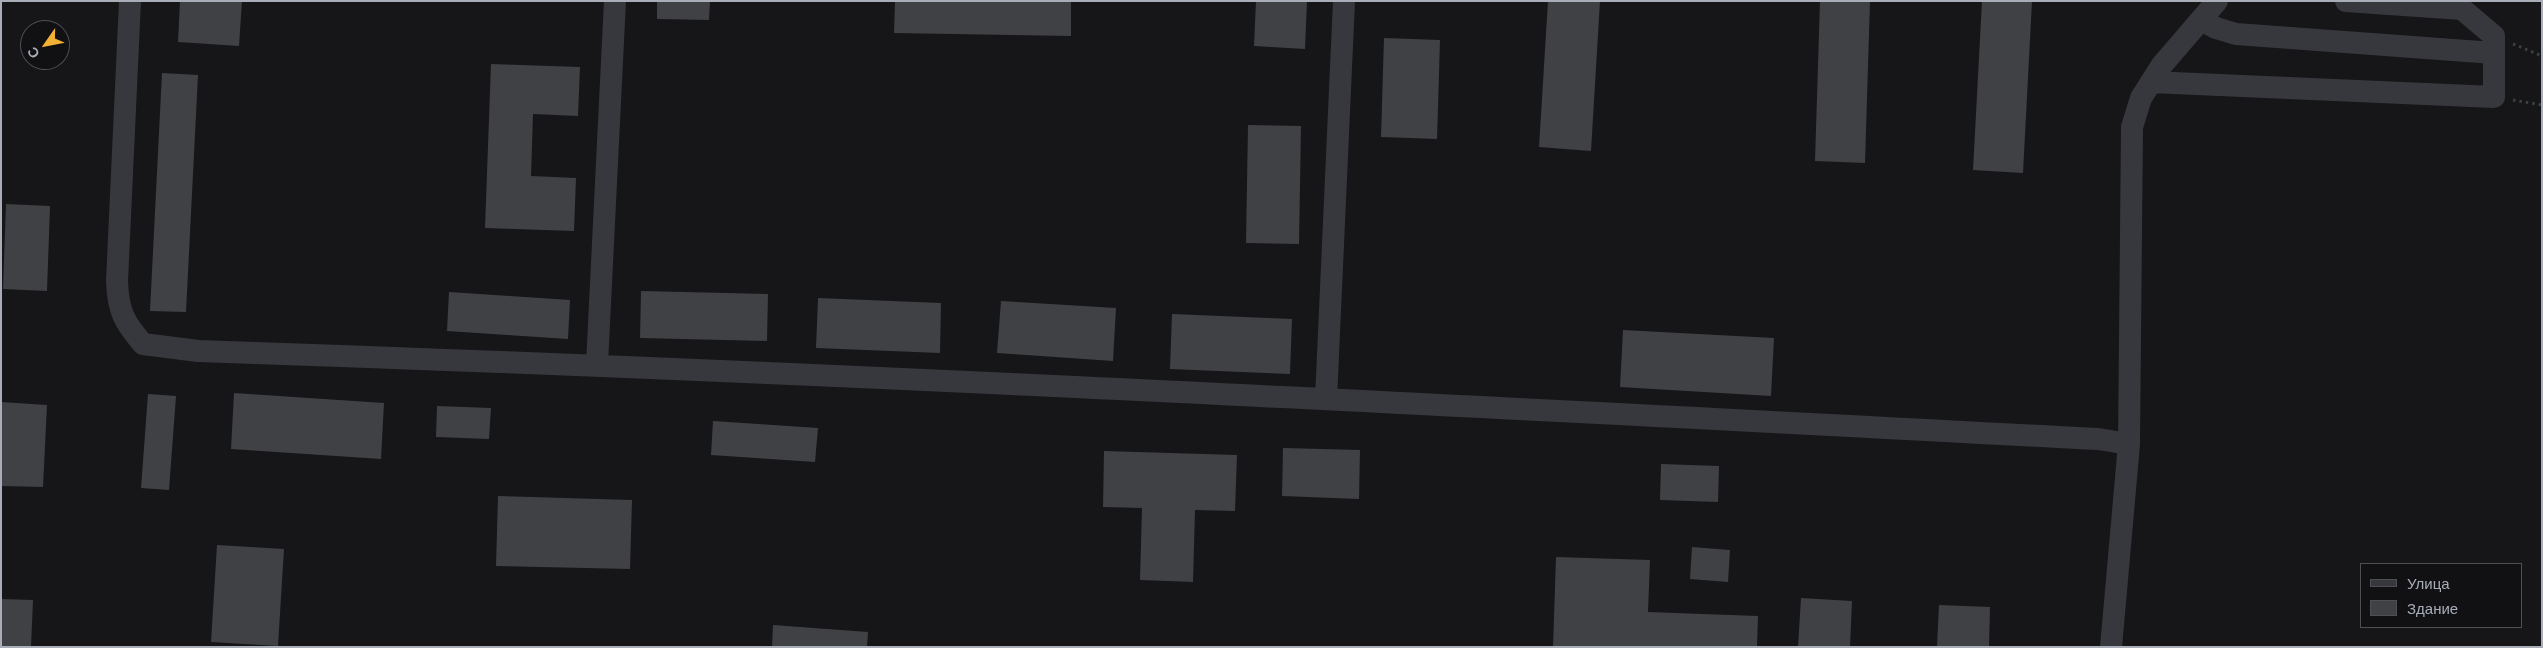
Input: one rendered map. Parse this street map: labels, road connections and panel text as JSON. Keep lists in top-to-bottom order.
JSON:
{
  "legend": ["Улица", "Здание"],
  "north": "bottom left"
}
